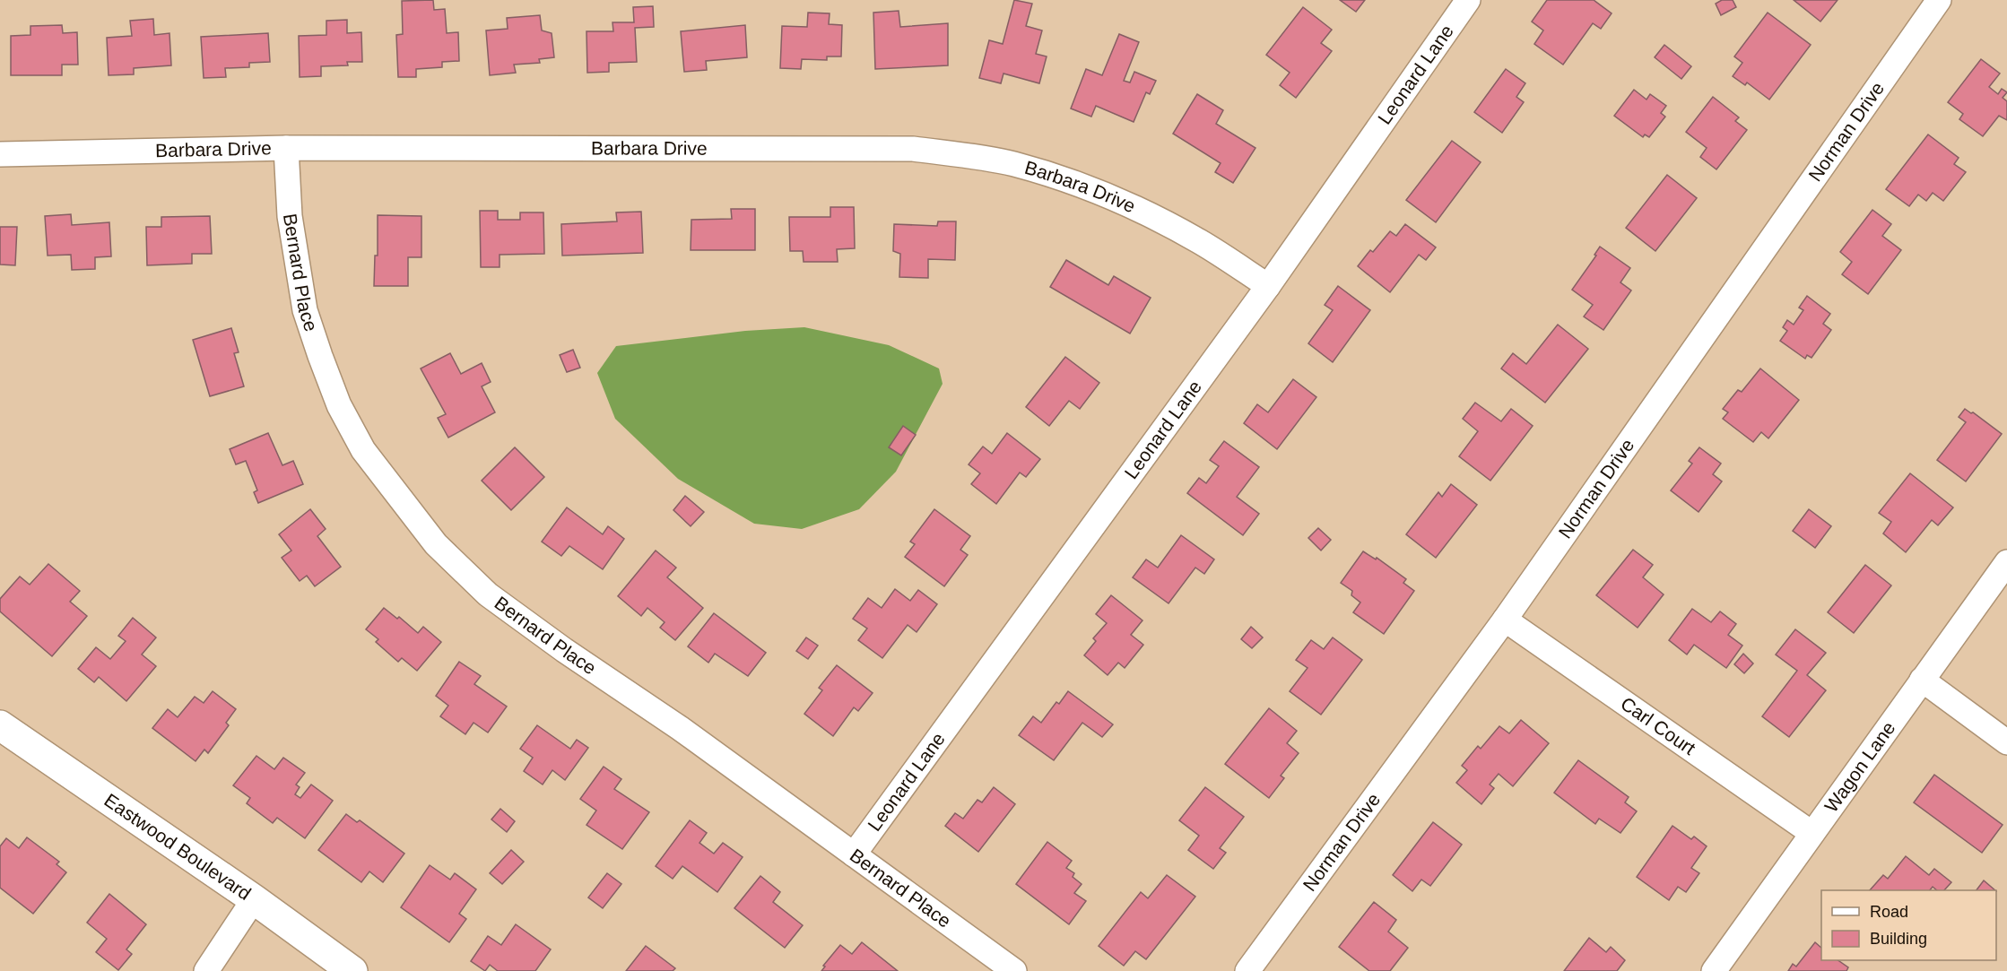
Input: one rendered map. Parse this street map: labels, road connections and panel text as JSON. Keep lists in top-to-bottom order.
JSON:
{
  "streets": {
    "street": [
      "Leonard Lane",
      "Norman Drive",
      "Barbara Drive",
      "Bernard Place",
      "Carl Court",
      "Wagon Lane",
      "Eastwood Boulevard"
    ]
  },
  "crossings": [
    ["Leonard Lane", "Barbara Drive"],
    ["Leonard Lane", "Bernard Place"],
    ["Norman Drive", "Carl Court"],
    ["Barbara Drive", "Bernard Place"],
    ["Carl Court", "Wagon Lane"]
  ],
  "legend": ["Road", "Building"]
}
